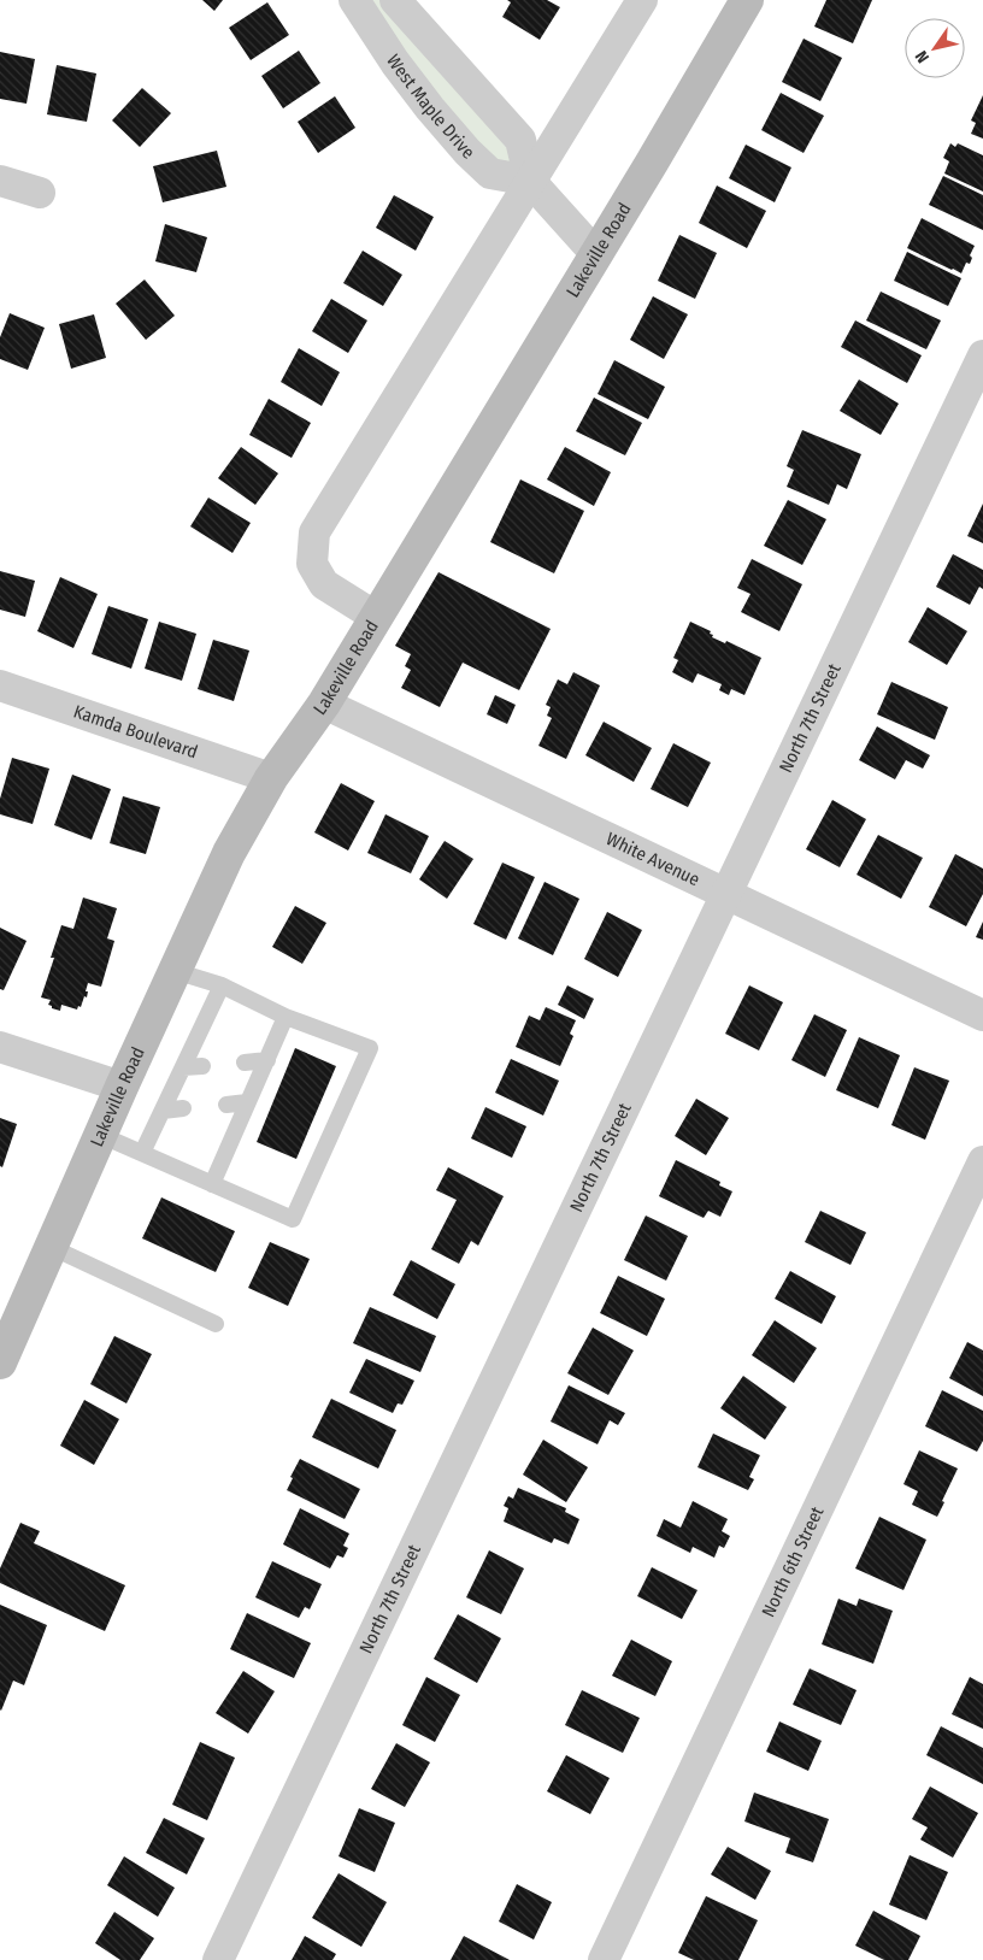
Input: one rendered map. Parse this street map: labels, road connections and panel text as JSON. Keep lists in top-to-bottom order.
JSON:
{
  "streets": {
    "main road": ["Lakeville Road"],
    "street": [
      "West Maple Drive",
      "North 7th Street",
      "Kamda Boulevard",
      "White Avenue",
      "North 6th Street"
    ]
  },
  "crossings": [
    ["Lakeville Road", "Kamda Boulevard"],
    ["Lakeville Road", "White Avenue"],
    ["North 7th Street", "White Avenue"]
  ],
  "north": "bottom left"
}
